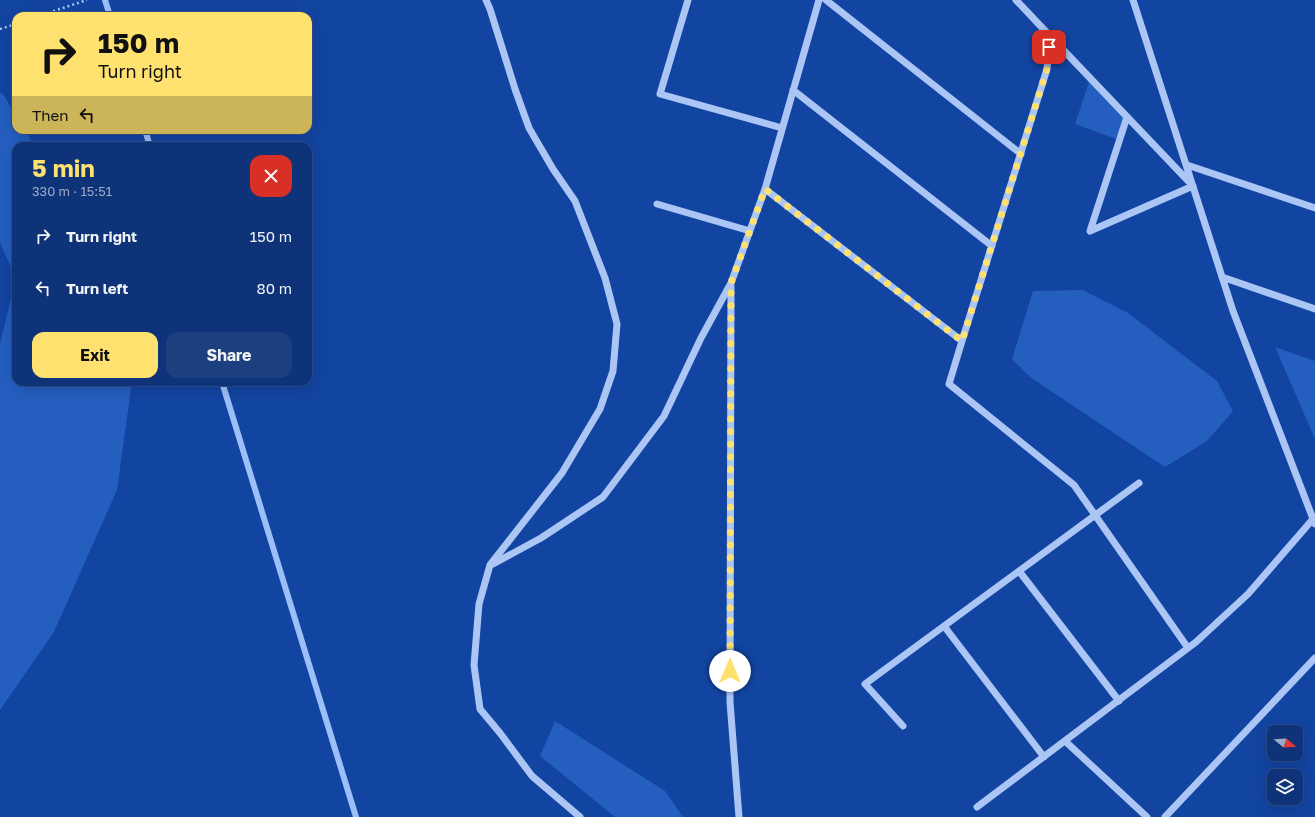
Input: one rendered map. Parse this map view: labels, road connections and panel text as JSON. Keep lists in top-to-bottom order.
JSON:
{
  "north": "right",
  "page": {
    "turn": ["150 m", "Turn right"],
    "then": "Then",
    "heading": ["5 min", "330 m · 15:51"],
    "list": [
      {
        "name": "Turn right",
        "value": "150 m"
      },
      {
        "name": "Turn left",
        "value": "80 m"
      }
    ],
    "buttons": ["Exit", "Share"]
  }
}
